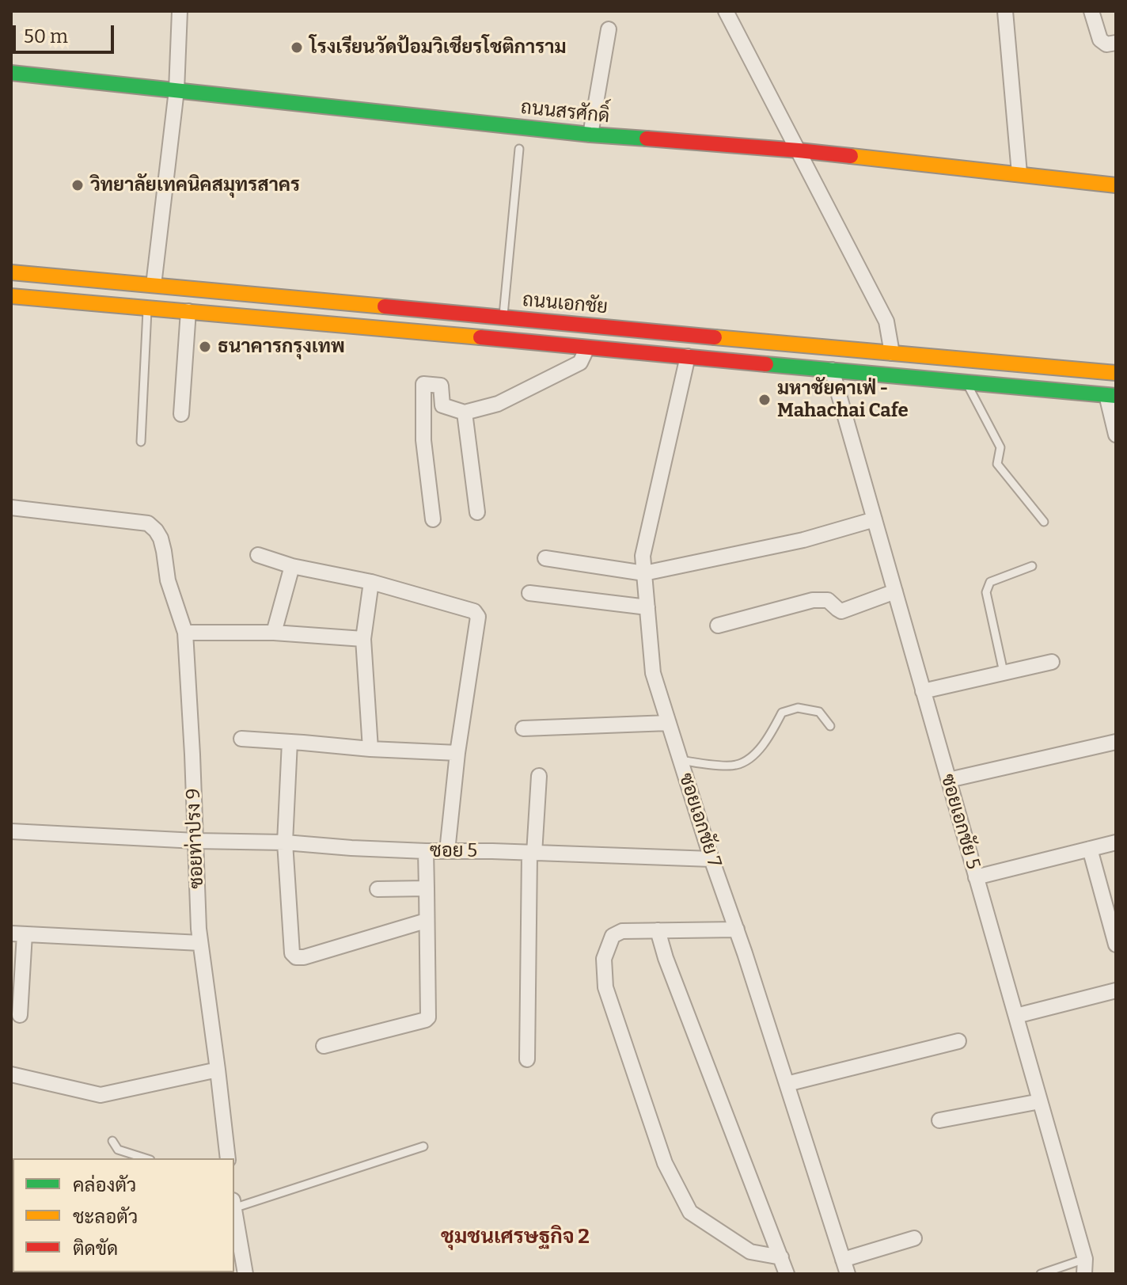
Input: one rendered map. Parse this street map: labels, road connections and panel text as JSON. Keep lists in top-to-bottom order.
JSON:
{
  "streets": {
    "main road": ["ถนนสรศักดิ์", "ถนนเอกชัย"],
    "street": [
      "ซอยเอกชัย 7",
      "ซอยเอกชัย 5",
      "ซอยท่าปรง 9",
      "ซอย 5"
    ]
  },
  "crossings": [
    ["ซอยเอกชัย 7", "ซอย 5"],
    ["ซอยท่าปรง 9", "ซอย 5"]
  ],
  "districts": ["ชุมชนเศรษฐกิจ 2"],
  "places": [
    "โรงเรียนวัดป้อมวิเชียรโชติการาม",
    "วิทยาลัยเทคนิคสมุทรสาคร",
    "ธนาคารกรุงเทพ",
    "มหาชัยคาเฟ่ - Mahachai Cafe"
  ],
  "legend": ["คล่องตัว", "ชะลอตัว", "ติดขัด"],
  "scale_bar": "50 m"
}
